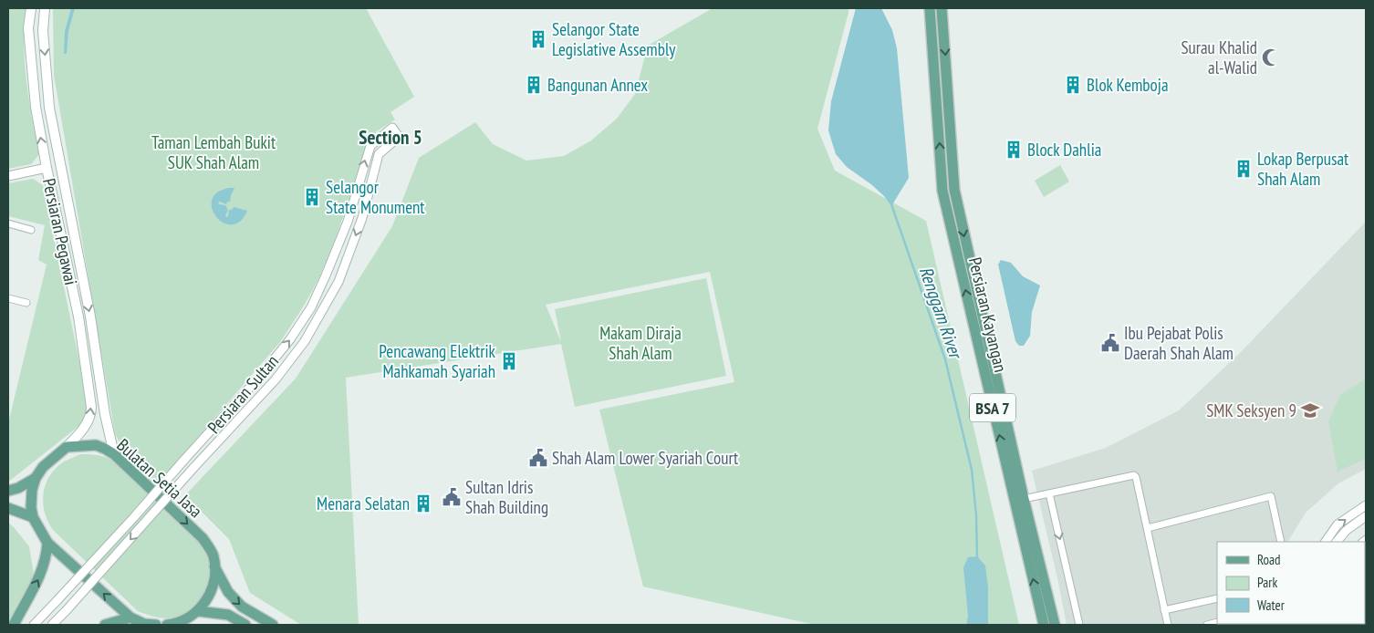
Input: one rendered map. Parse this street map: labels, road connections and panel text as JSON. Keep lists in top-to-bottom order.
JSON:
{
  "streets": {
    "main road": [
      "Persiaran Pegawai",
      "Persiaran Kayangan",
      "BSA 7",
      "Bulatan Setia Jasa"
    ],
    "street": ["Persiaran Sultan"]
  },
  "crossings": [
    ["Persiaran Pegawai", "Bulatan Setia Jasa"]
  ],
  "one_way": ["Bulatan Setia Jasa"],
  "districts": ["Section 5"],
  "water": ["Renggam River"],
  "parks": ["Taman Lembah Bukit SUK Shah Alam", "Makam Diraja Shah Alam"],
  "places": {
    "building": [
      "Selangor State Legislative Assembly",
      "Bangunan Annex",
      "Blok Kemboja",
      "Block Dahlia",
      "Lokap Berpusat Shah Alam",
      "Selangor State Monument",
      "Pencawang Elektrik Mahkamah Syariah",
      "Menara Selatan"
    ],
    "mosque": ["Surau Khalid al-Walid"],
    "public building": ["Ibu Pejabat Polis Daerah Shah Alam", "Shah Alam Lower Syariah Court", "Sultan Idris Shah Building"],
    "school or university": ["SMK Seksyen 9"]
  },
  "legend": ["Road", "Park", "Water"]
}
